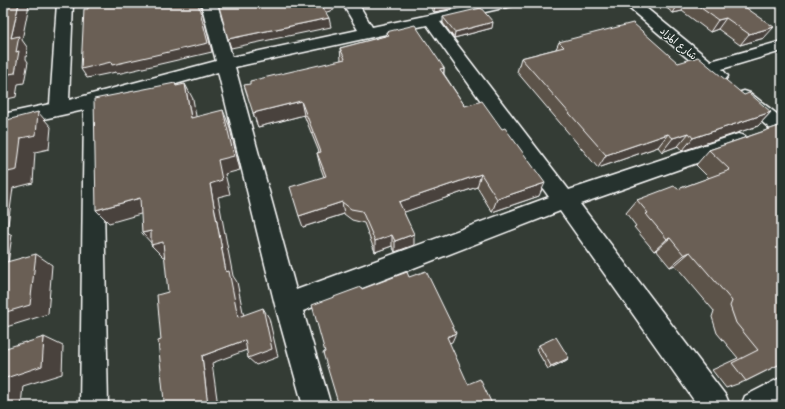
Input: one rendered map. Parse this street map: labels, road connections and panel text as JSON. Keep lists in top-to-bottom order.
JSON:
{
  "streets": {
    "street": ["شارع المزاد"]
  }
}
